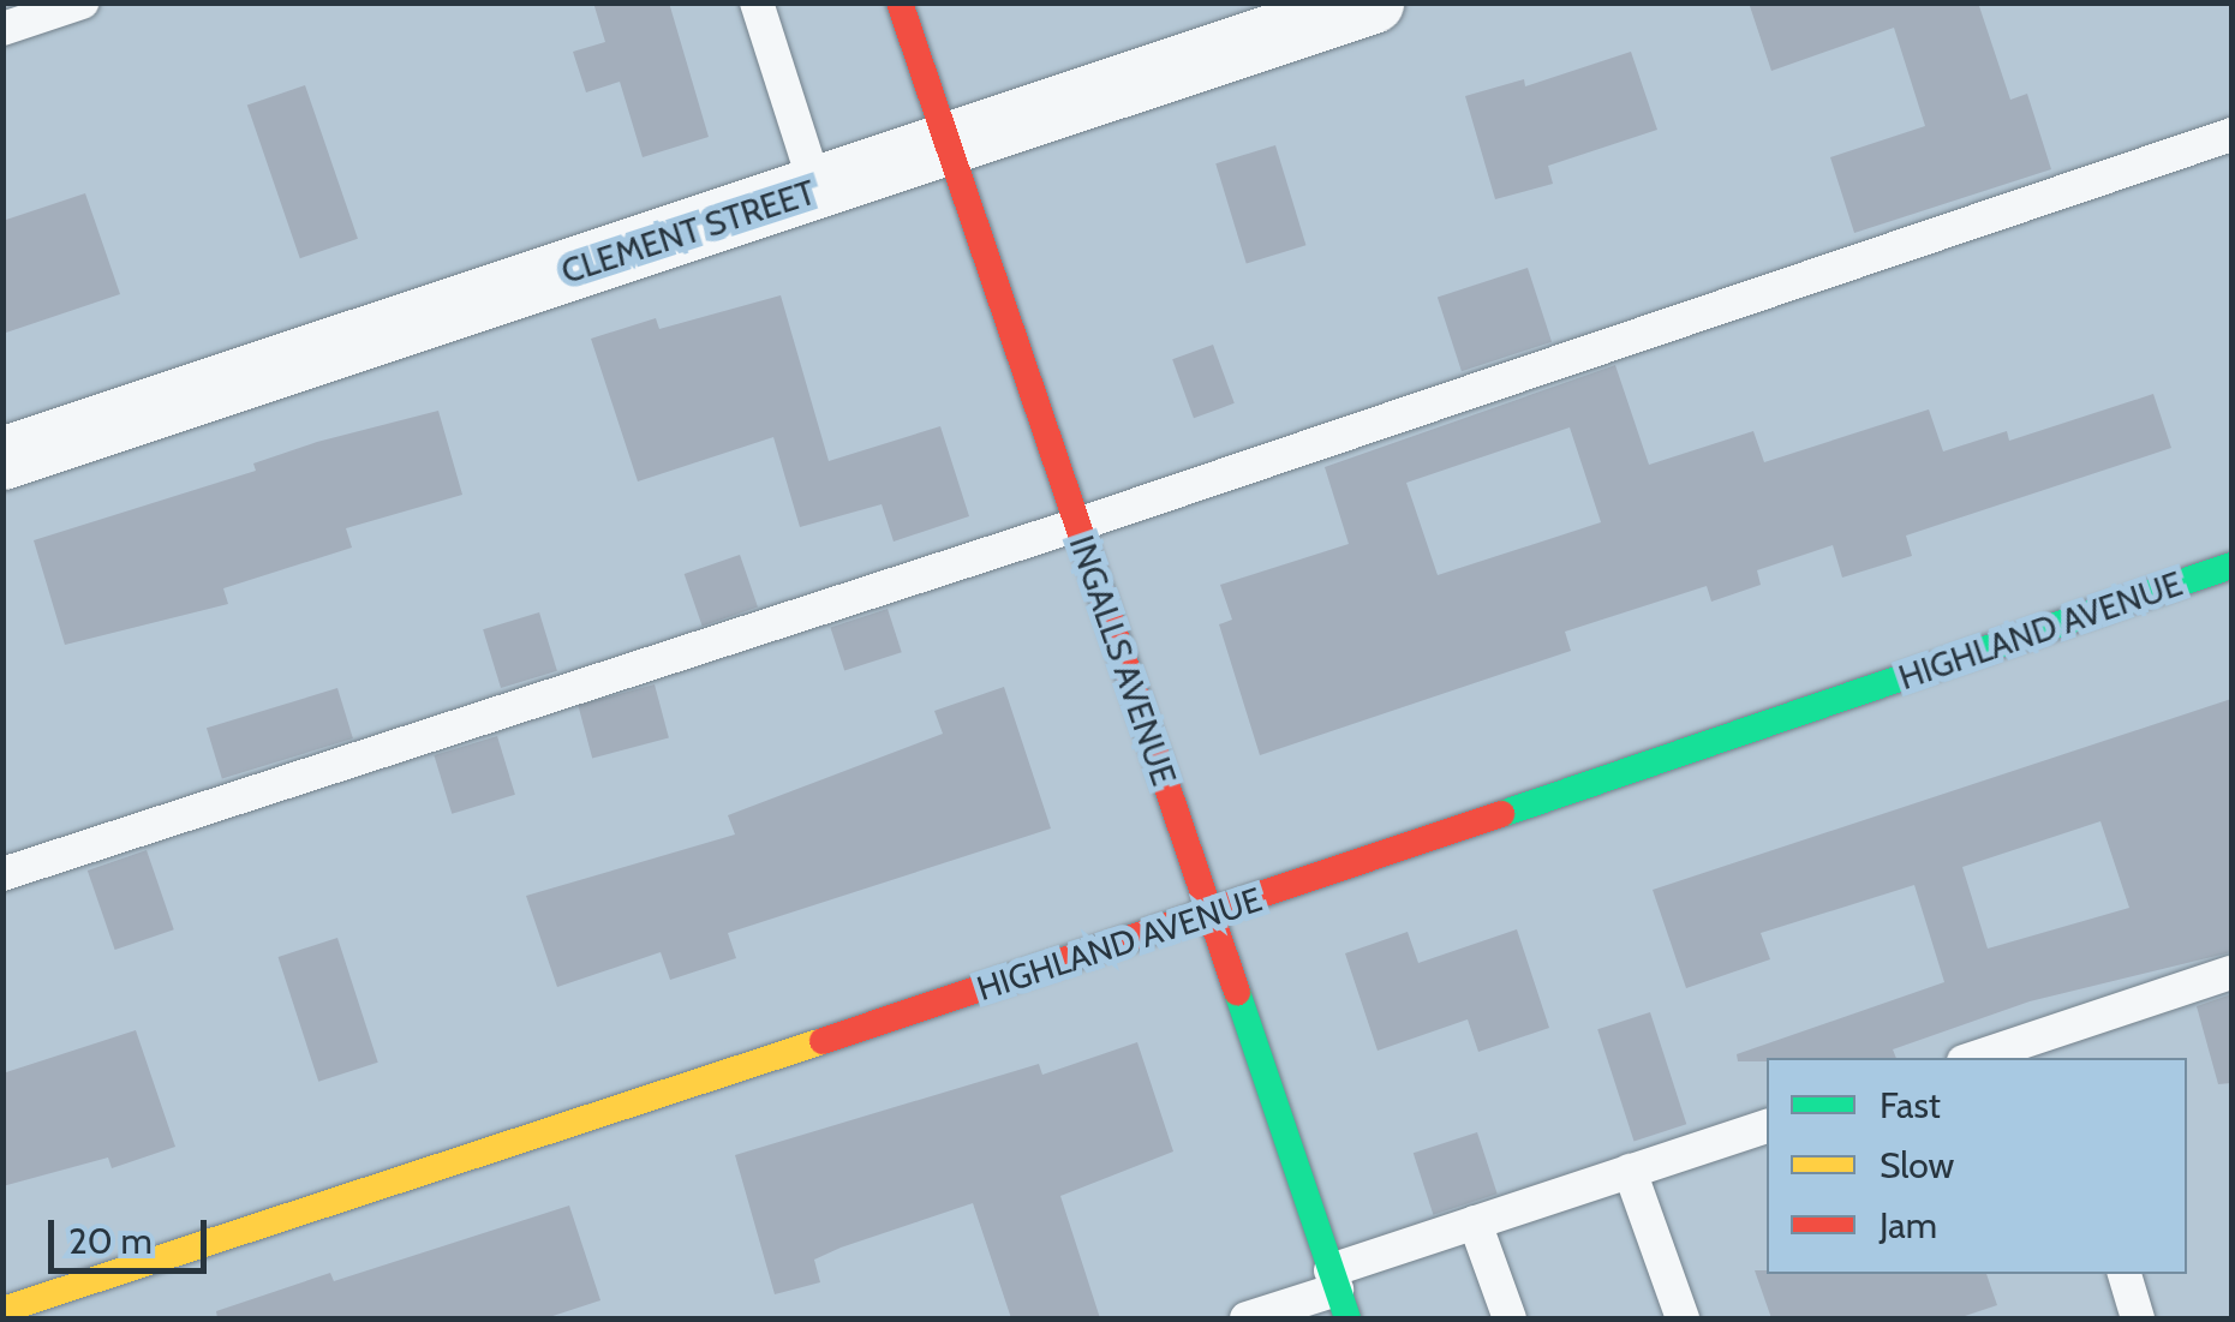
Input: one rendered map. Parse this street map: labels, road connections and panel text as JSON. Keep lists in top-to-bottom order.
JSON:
{
  "streets": {
    "street": ["CLEMENT STREET", "HIGHLAND AVENUE", "INGALLS AVENUE"]
  },
  "crossings": [
    ["CLEMENT STREET", "INGALLS AVENUE"],
    ["HIGHLAND AVENUE", "INGALLS AVENUE"]
  ],
  "legend": ["Fast", "Slow", "Jam"],
  "scale_bar": "20 m"
}
